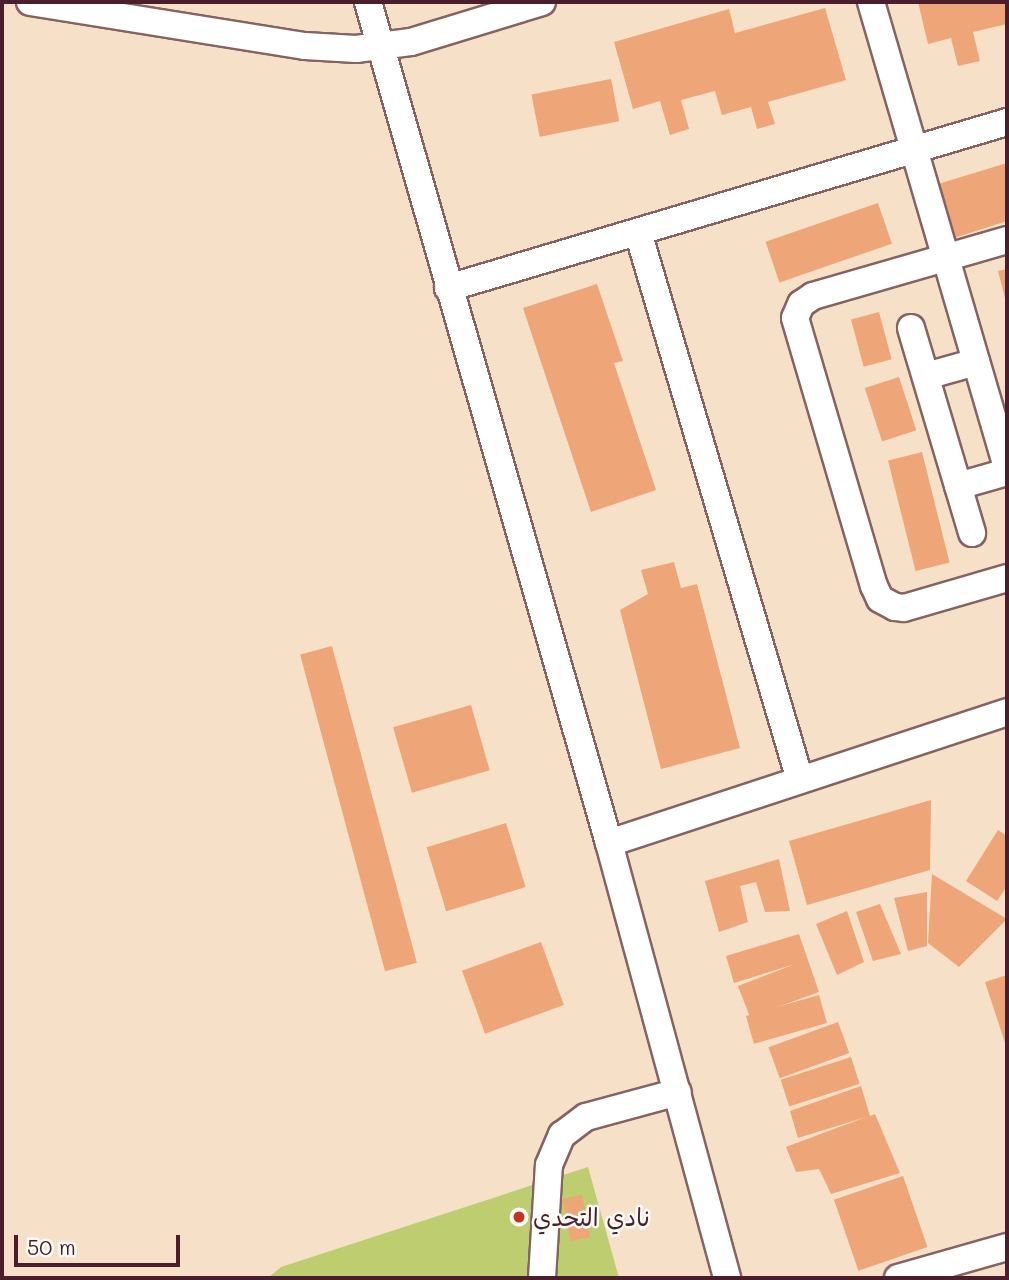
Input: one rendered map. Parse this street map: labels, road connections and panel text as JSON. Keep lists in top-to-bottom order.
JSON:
{
  "places": ["نادي التحدي"],
  "scale_bar": "50 m"
}
